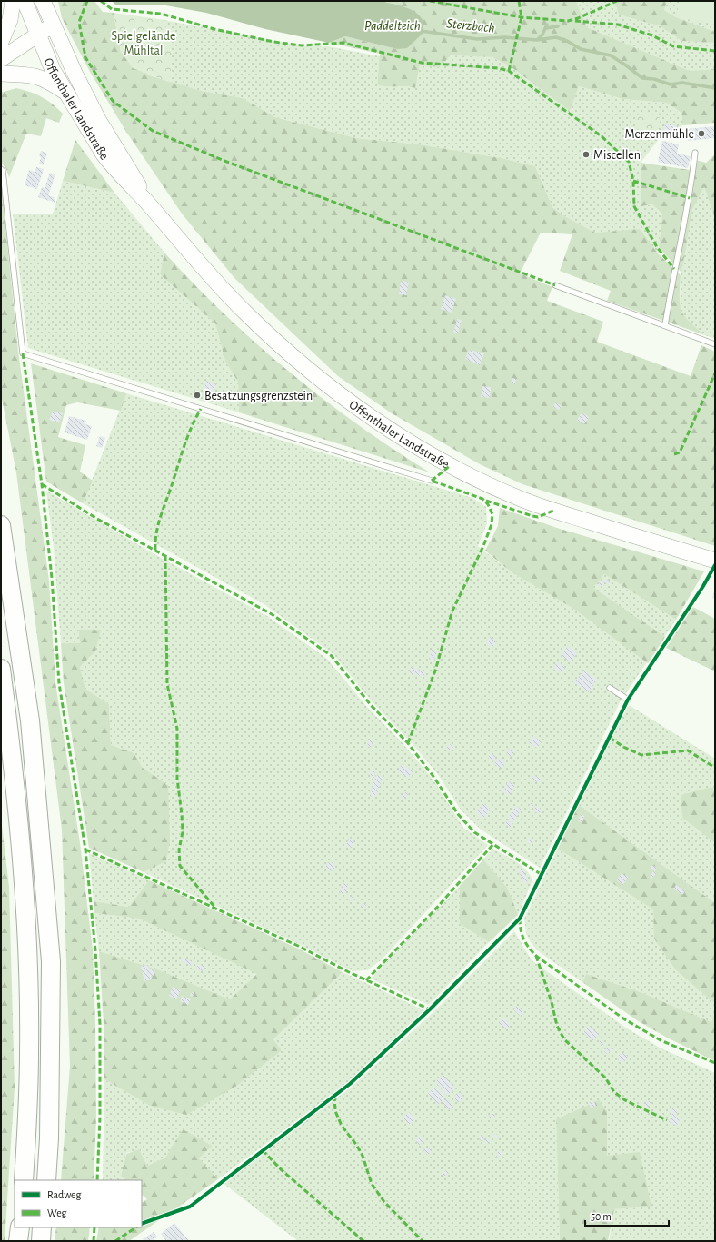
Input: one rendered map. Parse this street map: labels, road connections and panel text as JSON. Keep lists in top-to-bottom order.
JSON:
{
  "streets": {
    "main road": ["Offenthaler Landstraße"]
  },
  "water": ["Paddelteich", "Sterzbach"],
  "parks": ["Spielgelände Mühltal"],
  "places": ["Merzenmühle", "Miscellen", "Besatzungsgrenzstein"],
  "legend": ["Radweg", "Weg"],
  "scale_bar": "50 m"
}
